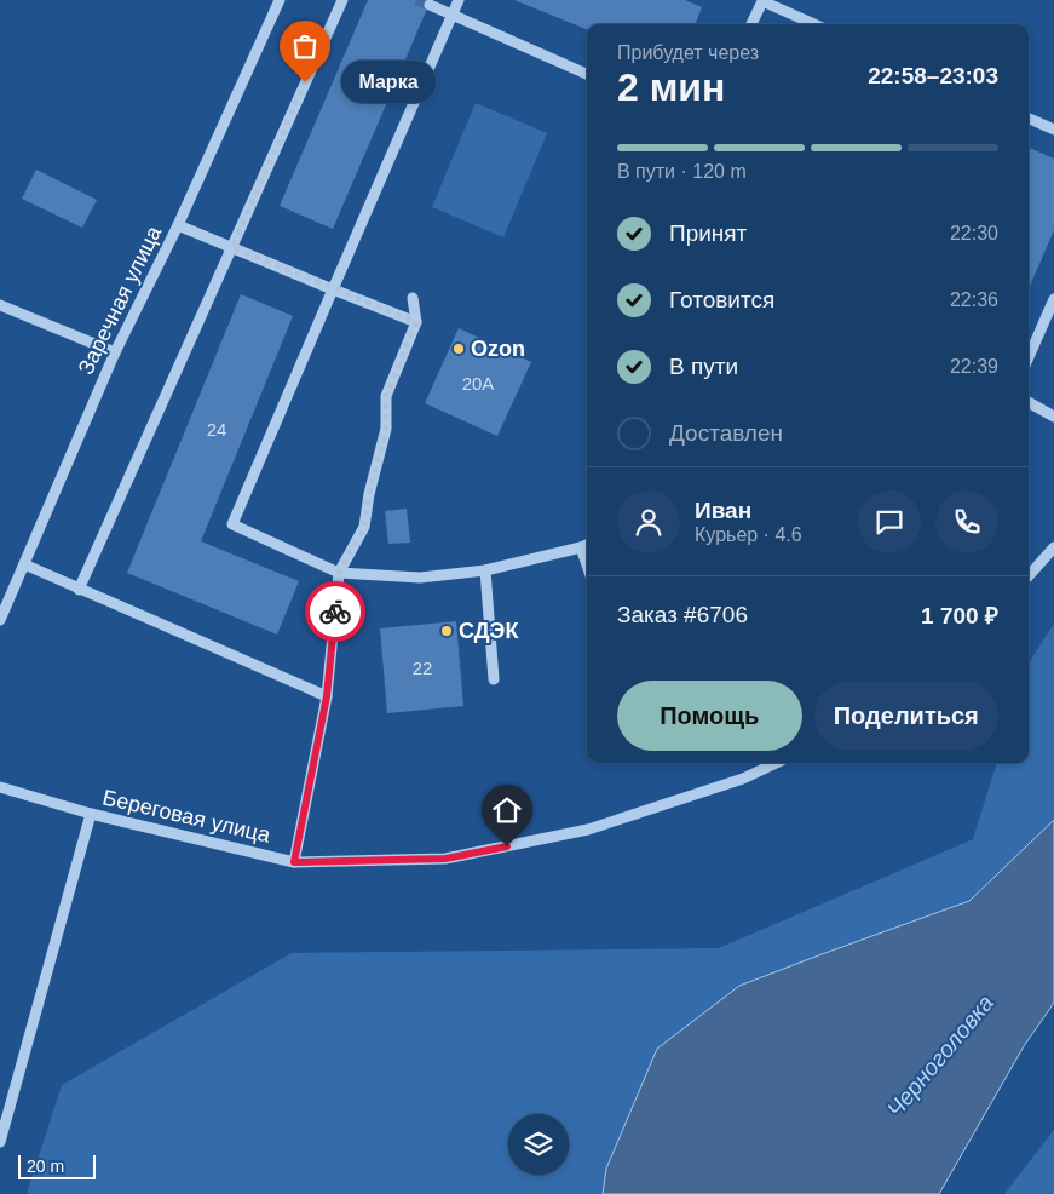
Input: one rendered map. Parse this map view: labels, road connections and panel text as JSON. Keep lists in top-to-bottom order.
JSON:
{
  "streets": {
    "street": ["Заречная улица", "Береговая улица"]
  },
  "water": ["Черноголовка"],
  "places": ["Марка", "Ozon", "СДЭК"],
  "house_numbers": ["20А", "24", "22"],
  "scale_bar": "20 m",
  "page": {
    "heading": ["2 мин", "Прибудет через", "22:58–23:03"],
    "panel": [
      "Иван",
      "Курьер · 4.6",
      "Заказ #6706",
      "1 700 ₽"
    ],
    "bubble": "Марка",
    "bar": "В пути · 120 m",
    "list": [
      ["Принят", "22:30"],
      ["Готовится", "22:36"],
      ["В пути", "22:39"],
      "Доставлен"
    ],
    "buttons": ["Помощь", "Поделиться"],
    "scale": "20 m"
  }
}
